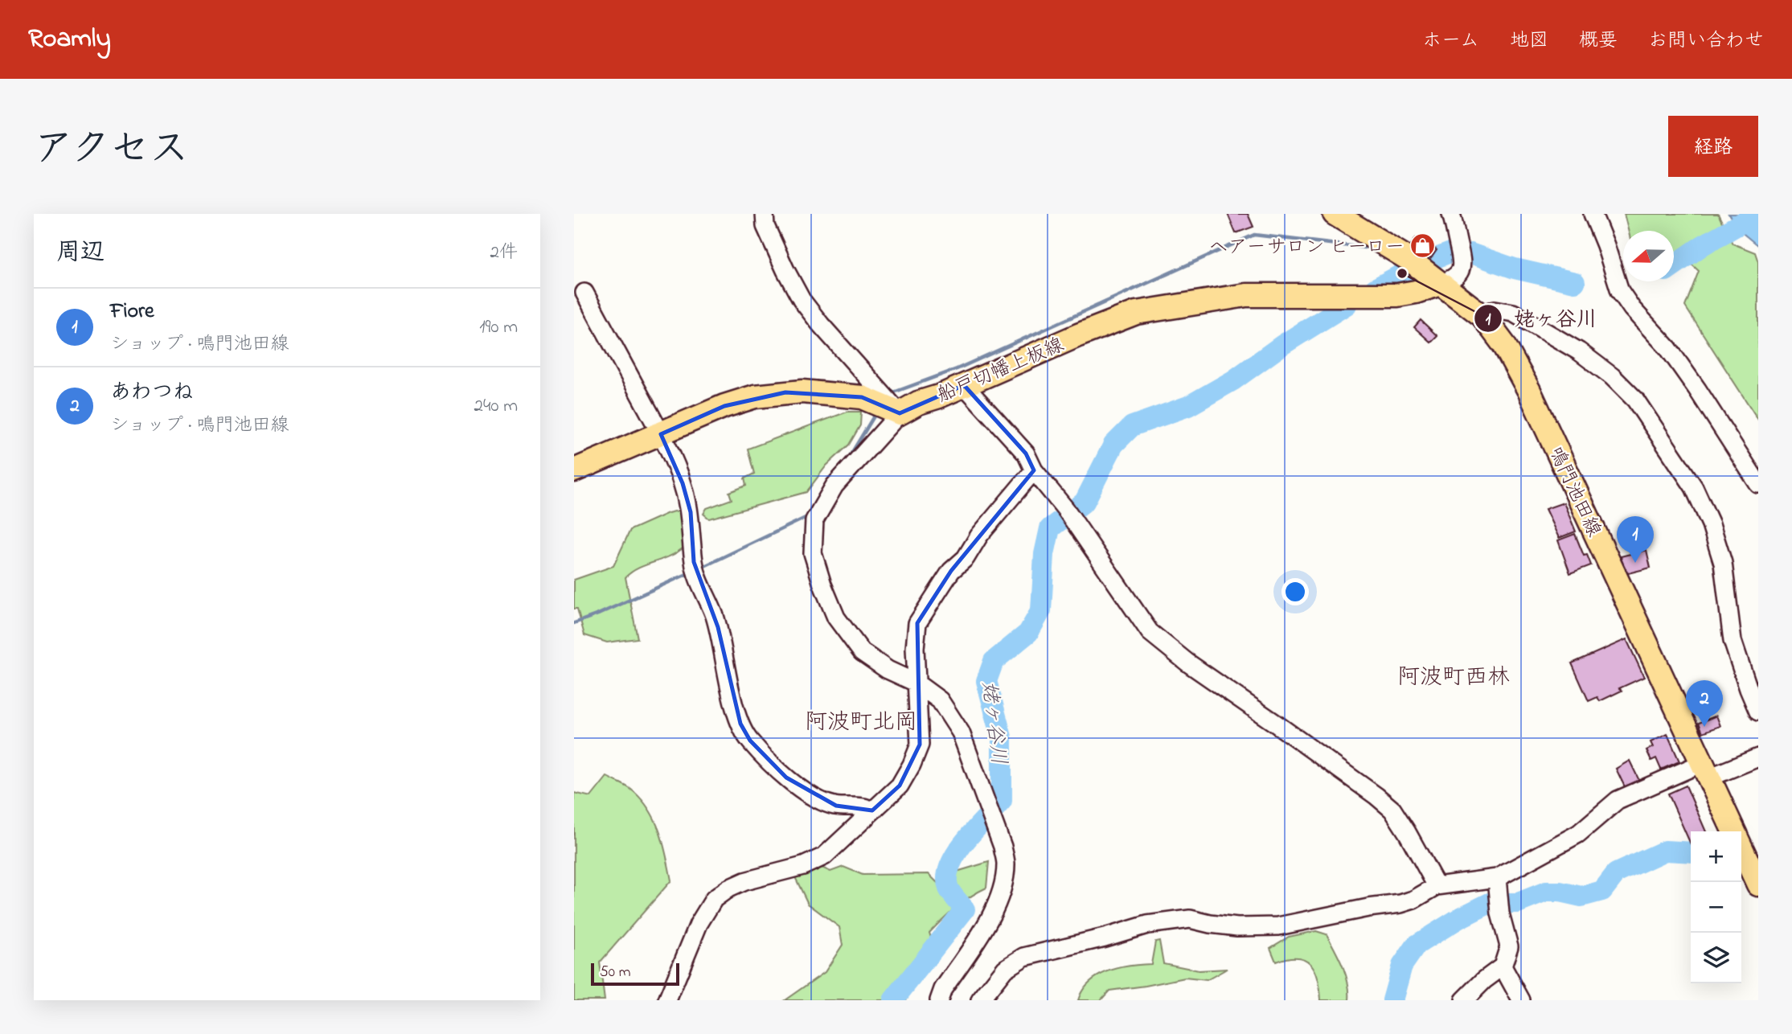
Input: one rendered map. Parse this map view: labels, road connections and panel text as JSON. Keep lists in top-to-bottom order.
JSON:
{
  "streets": {
    "main road": ["船戸切幡上板線", "鳴門池田線"]
  },
  "crossings": [
    ["船戸切幡上板線", "鳴門池田線"]
  ],
  "districts": ["阿波町西林", "阿波町北岡"],
  "water": ["姥ヶ谷川"],
  "places": {
    "shop": ["ヘアーサロン ヒーロー"],
    "other": ["姥ヶ谷川"]
  },
  "scale_bar": "50 m",
  "north": "left",
  "page": {
    "header": "Roamly",
    "nav": [
      "ホーム",
      "地図",
      "概要",
      "お問い合わせ"
    ],
    "title": "アクセス",
    "buttons": "経路",
    "heading": ["周辺", "2件"],
    "list": [
      {
        "mark": "1",
        "name": "Fiore",
        "note": "ショップ · 鳴門池田線",
        "value": "190 m"
      },
      {
        "mark": "2",
        "name": "あわつね",
        "note": "ショップ · 鳴門池田線",
        "value": "240 m"
      }
    ],
    "pins": ["1", "2"],
    "map_buttons": ["+", "−"],
    "scale": "50 m"
  }
}
